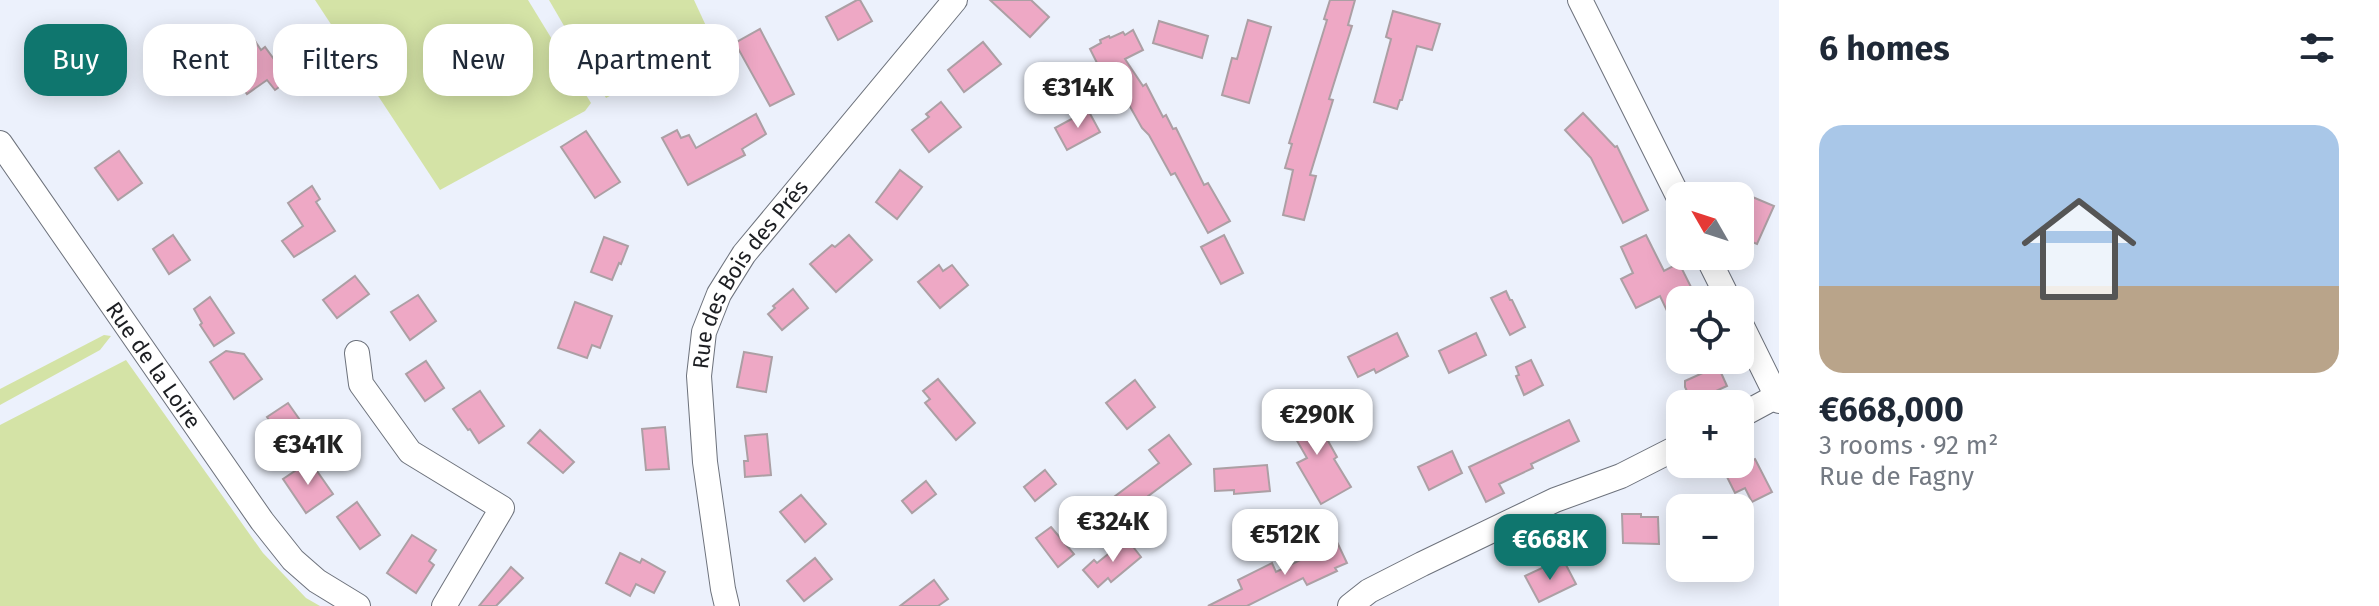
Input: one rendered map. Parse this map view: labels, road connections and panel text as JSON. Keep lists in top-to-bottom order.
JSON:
{
  "streets": {
    "street": ["Rue des Bois des Prés", "Rue de la Loire"]
  },
  "north": "top left",
  "page": {
    "heading": "6 homes",
    "chip": [
      "Buy",
      "Rent",
      "Filters",
      "New",
      "Apartment"
    ],
    "price": [
      "€314K",
      "€290K",
      "€341K",
      "€324K",
      "€512K",
      "€668K"
    ],
    "list": [
      {
        "name": "€668,000",
        "note": "3 rooms · 92 m² · Rue de Fagny"
      }
    ],
    "map_buttons": ["+", "−"]
  }
}
